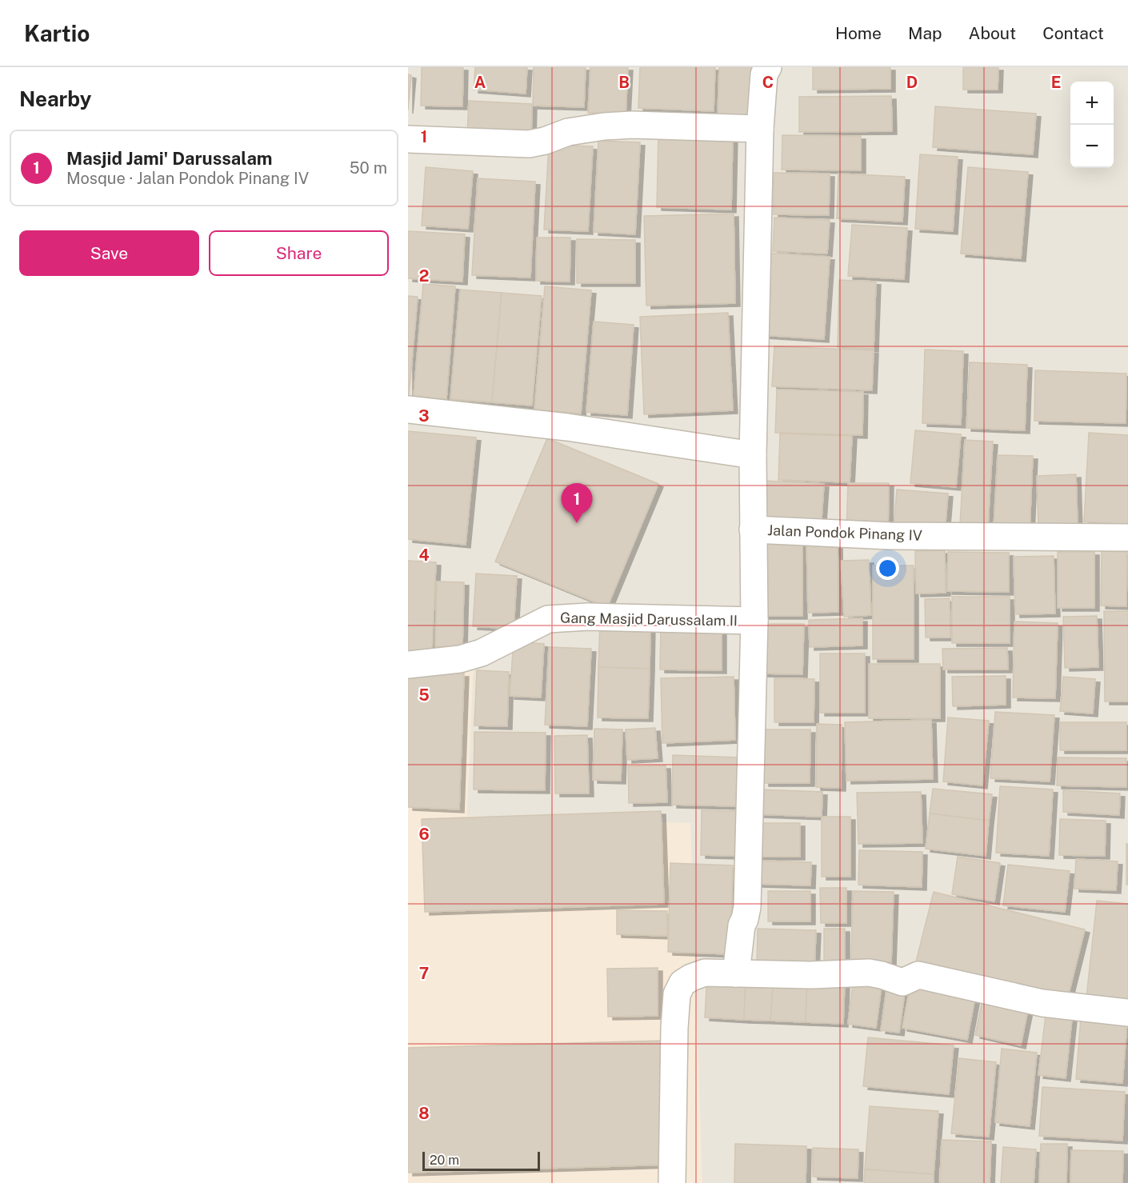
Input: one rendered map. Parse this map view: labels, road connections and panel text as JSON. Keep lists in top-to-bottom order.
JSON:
{
  "streets": {
    "street": ["Jalan Pondok Pinang IV", "Gang Masjid Darussalam II"]
  },
  "crossings": [
    ["Jalan Pondok Pinang IV", "Gang Masjid Darussalam II"]
  ],
  "scale_bar": "20 m",
  "page": {
    "header": "Kartio",
    "nav": [
      "Home",
      "Map",
      "About",
      "Contact"
    ],
    "heading": "Nearby",
    "map_buttons": ["+", "−"],
    "list": [
      {
        "mark": "1",
        "name": "Masjid Jami' Darussalam",
        "note": "Mosque · Jalan Pondok Pinang IV",
        "value": "50 m"
      }
    ],
    "buttons": ["Save", "Share"],
    "pins": "1",
    "scale": "20 m"
  },
  "grid": {
    "columns": [
      "A",
      "B",
      "C",
      "D",
      "E"
    ],
    "rows": [
      "1",
      "2",
      "3",
      "4",
      "5",
      "6",
      "7",
      "8"
    ]
  }
}
